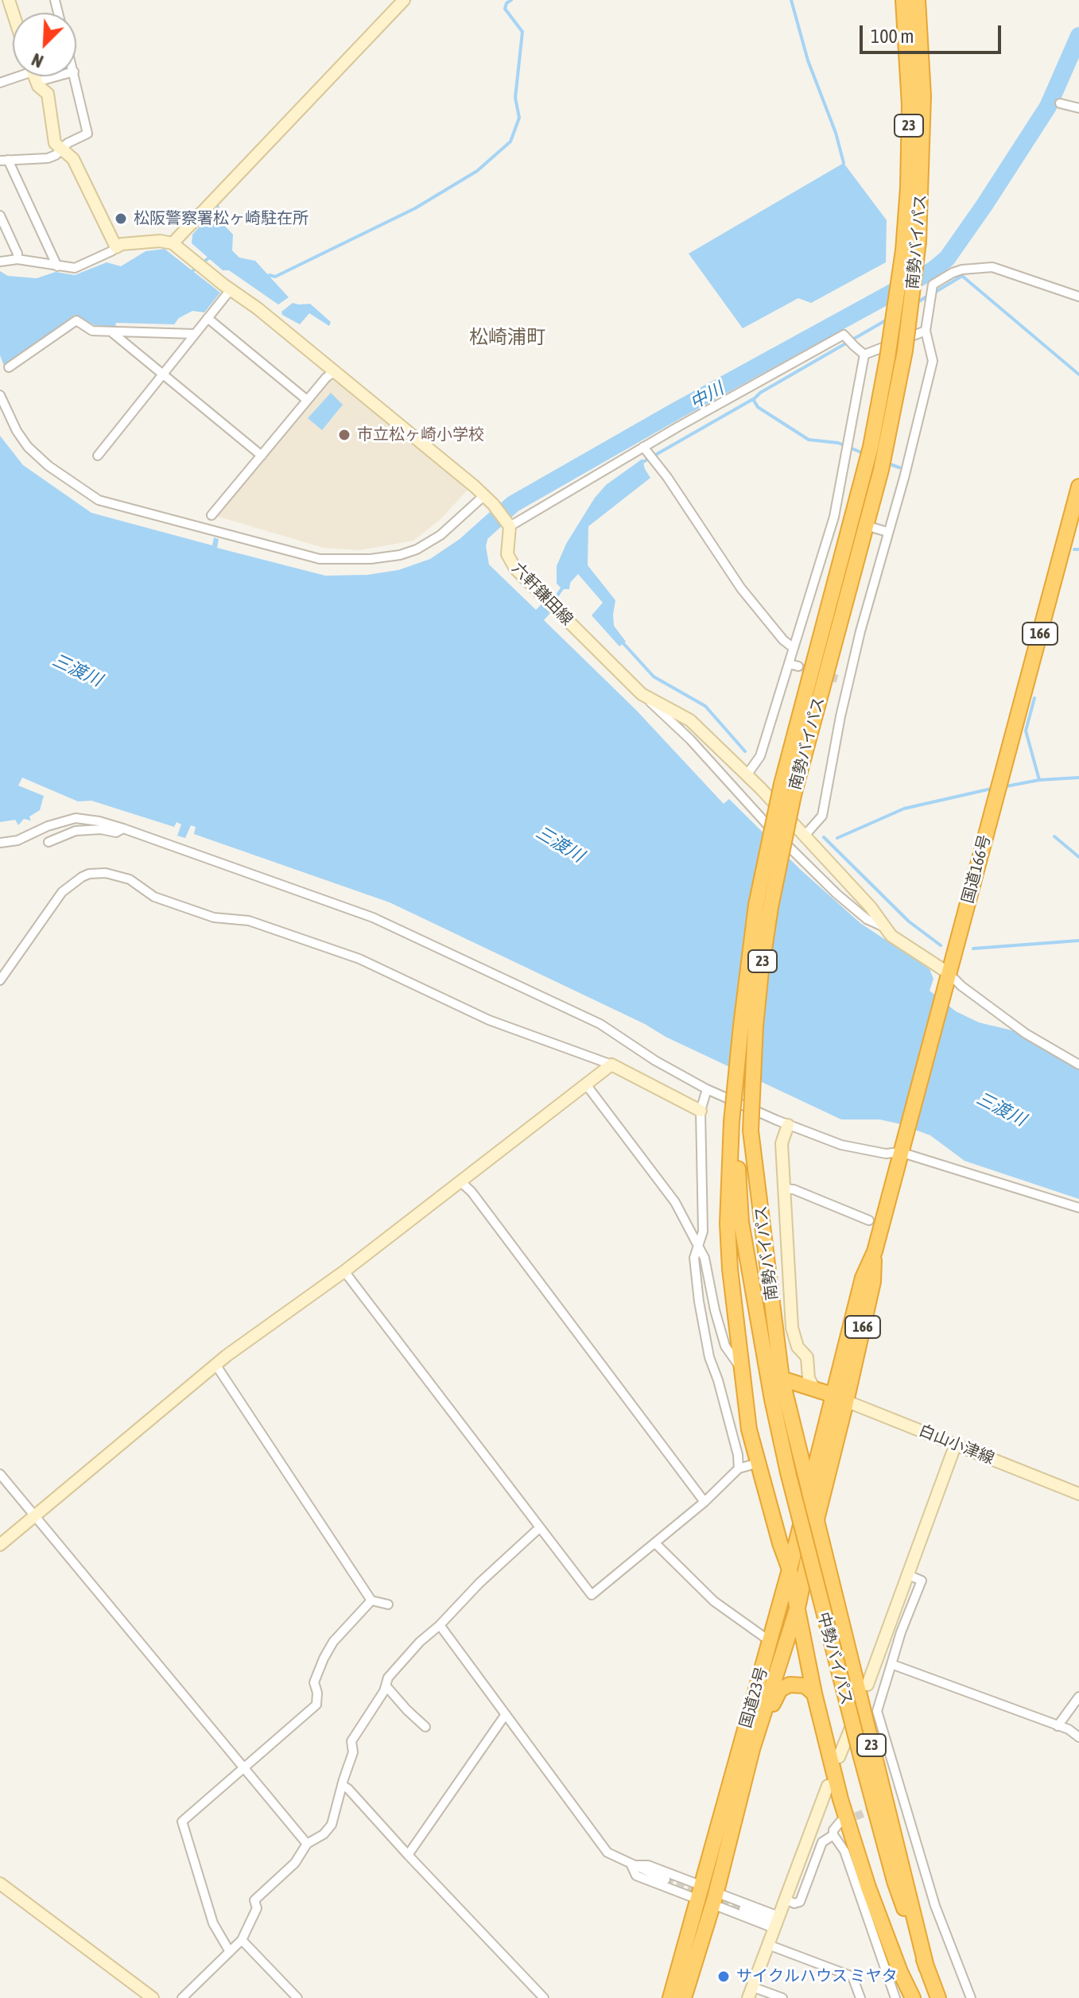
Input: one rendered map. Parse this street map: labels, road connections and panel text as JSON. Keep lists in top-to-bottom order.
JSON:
{
  "streets": {
    "highway": [
      "23",
      "南勢バイパス",
      "166",
      "国道166号",
      "中勢バイパス",
      "国道23号"
    ],
    "street": ["六軒鎌田線", "白山小津線"]
  },
  "crossings": [
    ["23", "南勢バイパス"],
    ["23", "中勢バイパス"],
    ["23", "国道23号"],
    ["南勢バイパス", "中勢バイパス"],
    ["南勢バイパス", "国道23号"],
    ["六軒鎌田線", "国道166号"],
    ["国道166号", "白山小津線"],
    ["国道166号", "国道23号"],
    ["白山小津線", "国道23号"]
  ],
  "districts": ["松崎浦町"],
  "water": ["中川", "三渡川"],
  "places": ["松阪警察署松ヶ崎駐在所", "市立松ヶ崎小学校", "サイクルハウス ミヤタ"],
  "scale_bar": "100 m",
  "north": "bottom left"
}
